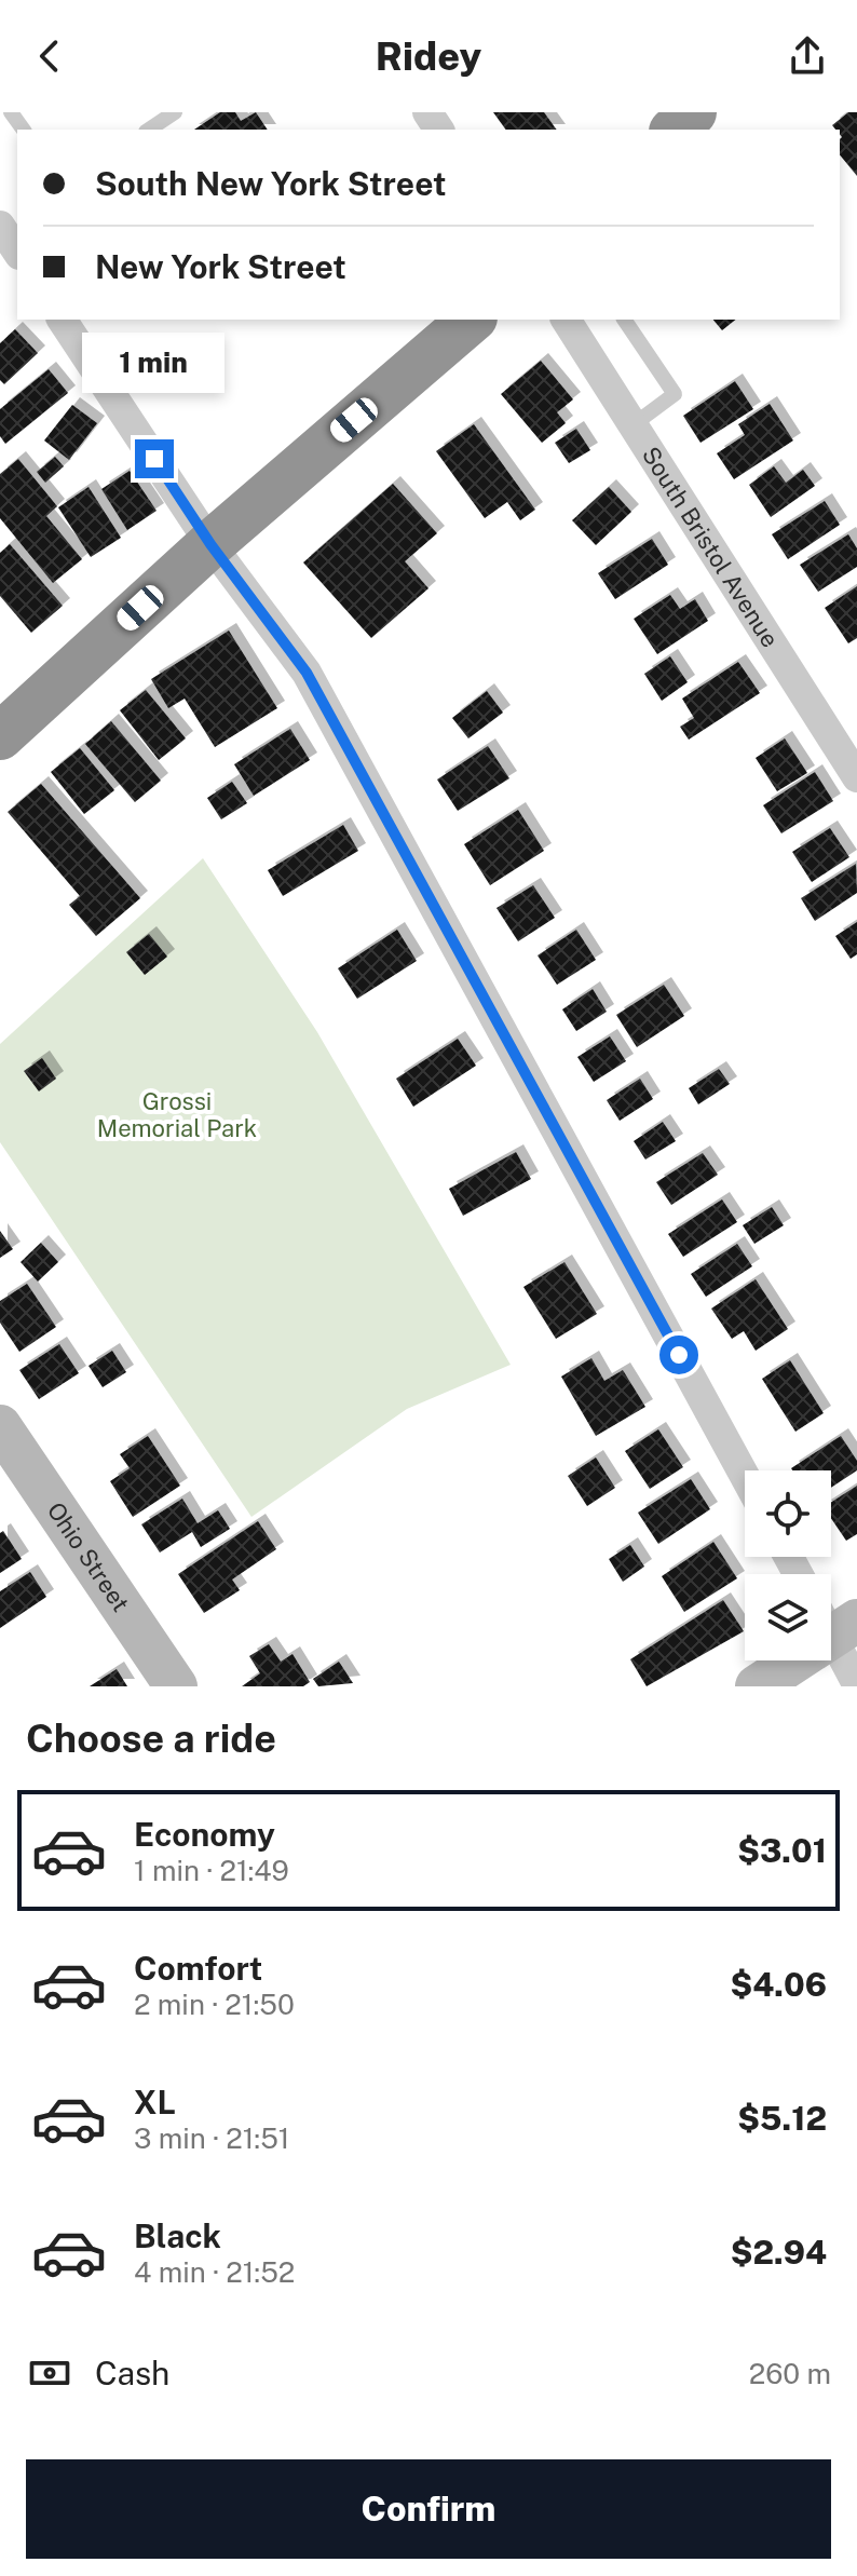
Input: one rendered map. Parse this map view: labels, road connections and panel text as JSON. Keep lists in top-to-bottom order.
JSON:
{
  "streets": {
    "street": ["South Bristol Avenue", "Ohio Street"]
  },
  "parks": ["Grossi Memorial Park"],
  "page": {
    "header": "Ridey",
    "banner": ["South New York Street", "New York Street"],
    "bubble": "1 min",
    "heading": "Choose a ride",
    "list": [
      {
        "name": "Economy",
        "note": "1 min · 21:49",
        "value": "$3.01"
      },
      {
        "name": "Comfort",
        "note": "2 min · 21:50",
        "value": "$4.06"
      },
      {
        "name": "XL",
        "note": "3 min · 21:51",
        "value": "$5.12"
      },
      {
        "name": "Black",
        "note": "4 min · 21:52",
        "value": "$2.94"
      }
    ],
    "pay": ["Cash", "260 m"],
    "buttons": "Confirm"
  }
}
